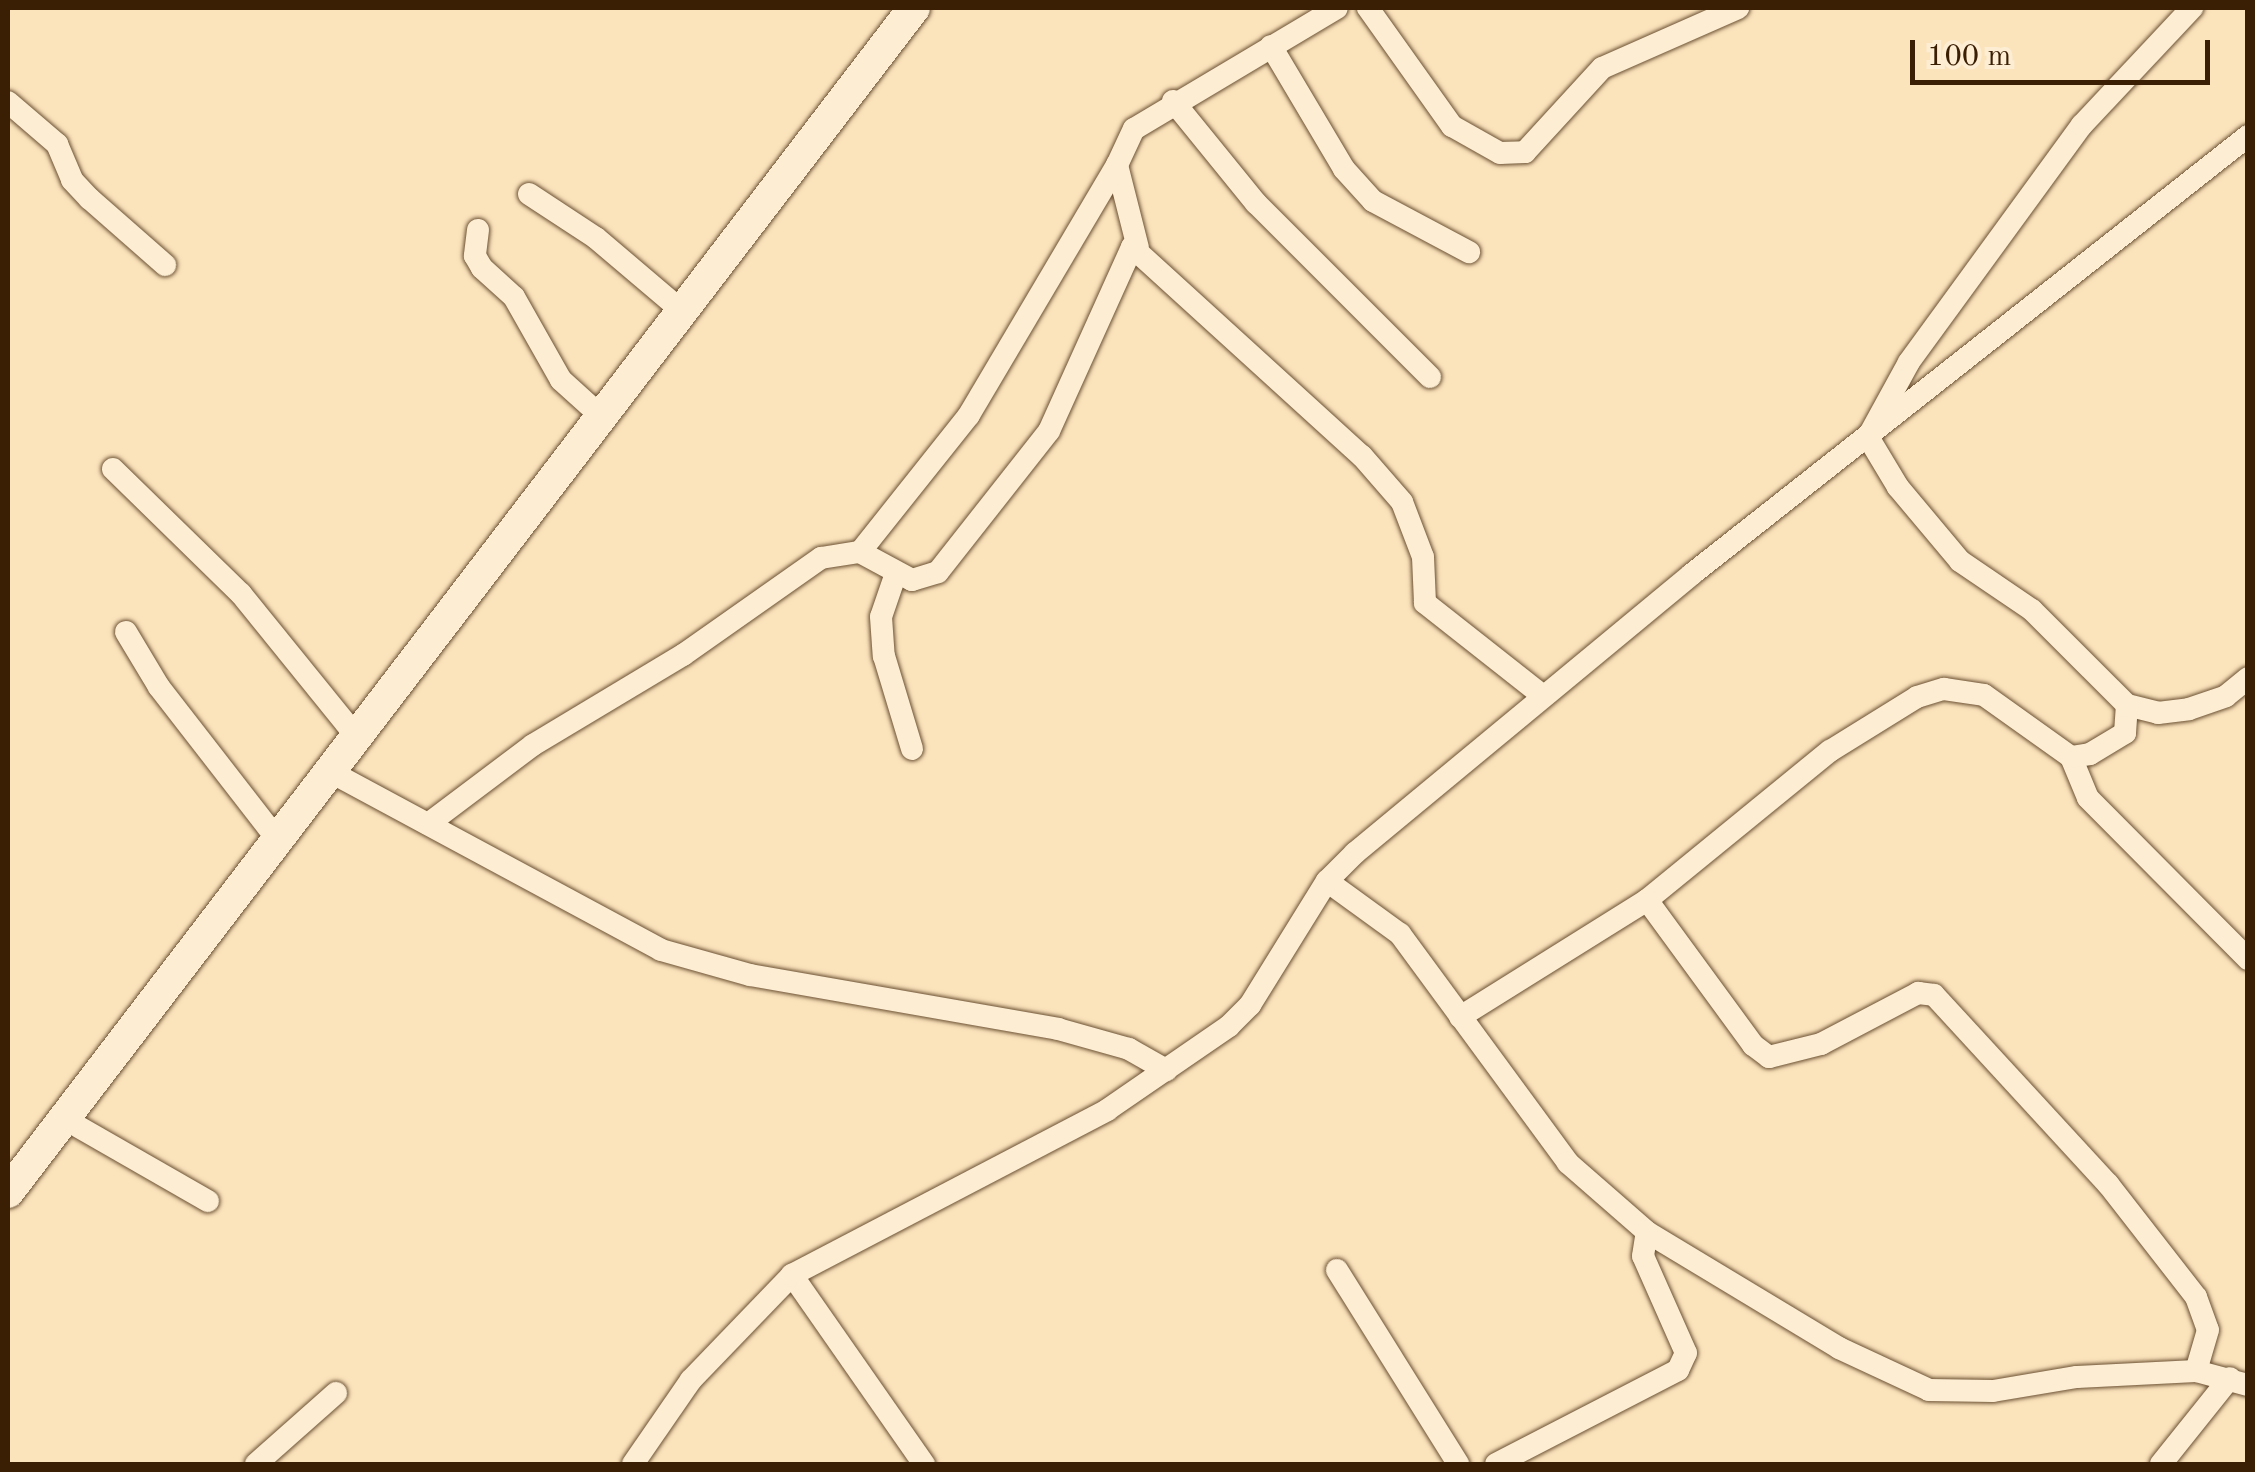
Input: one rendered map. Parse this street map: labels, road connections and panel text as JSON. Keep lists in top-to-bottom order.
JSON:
{
  "scale_bar": "100 m"
}
